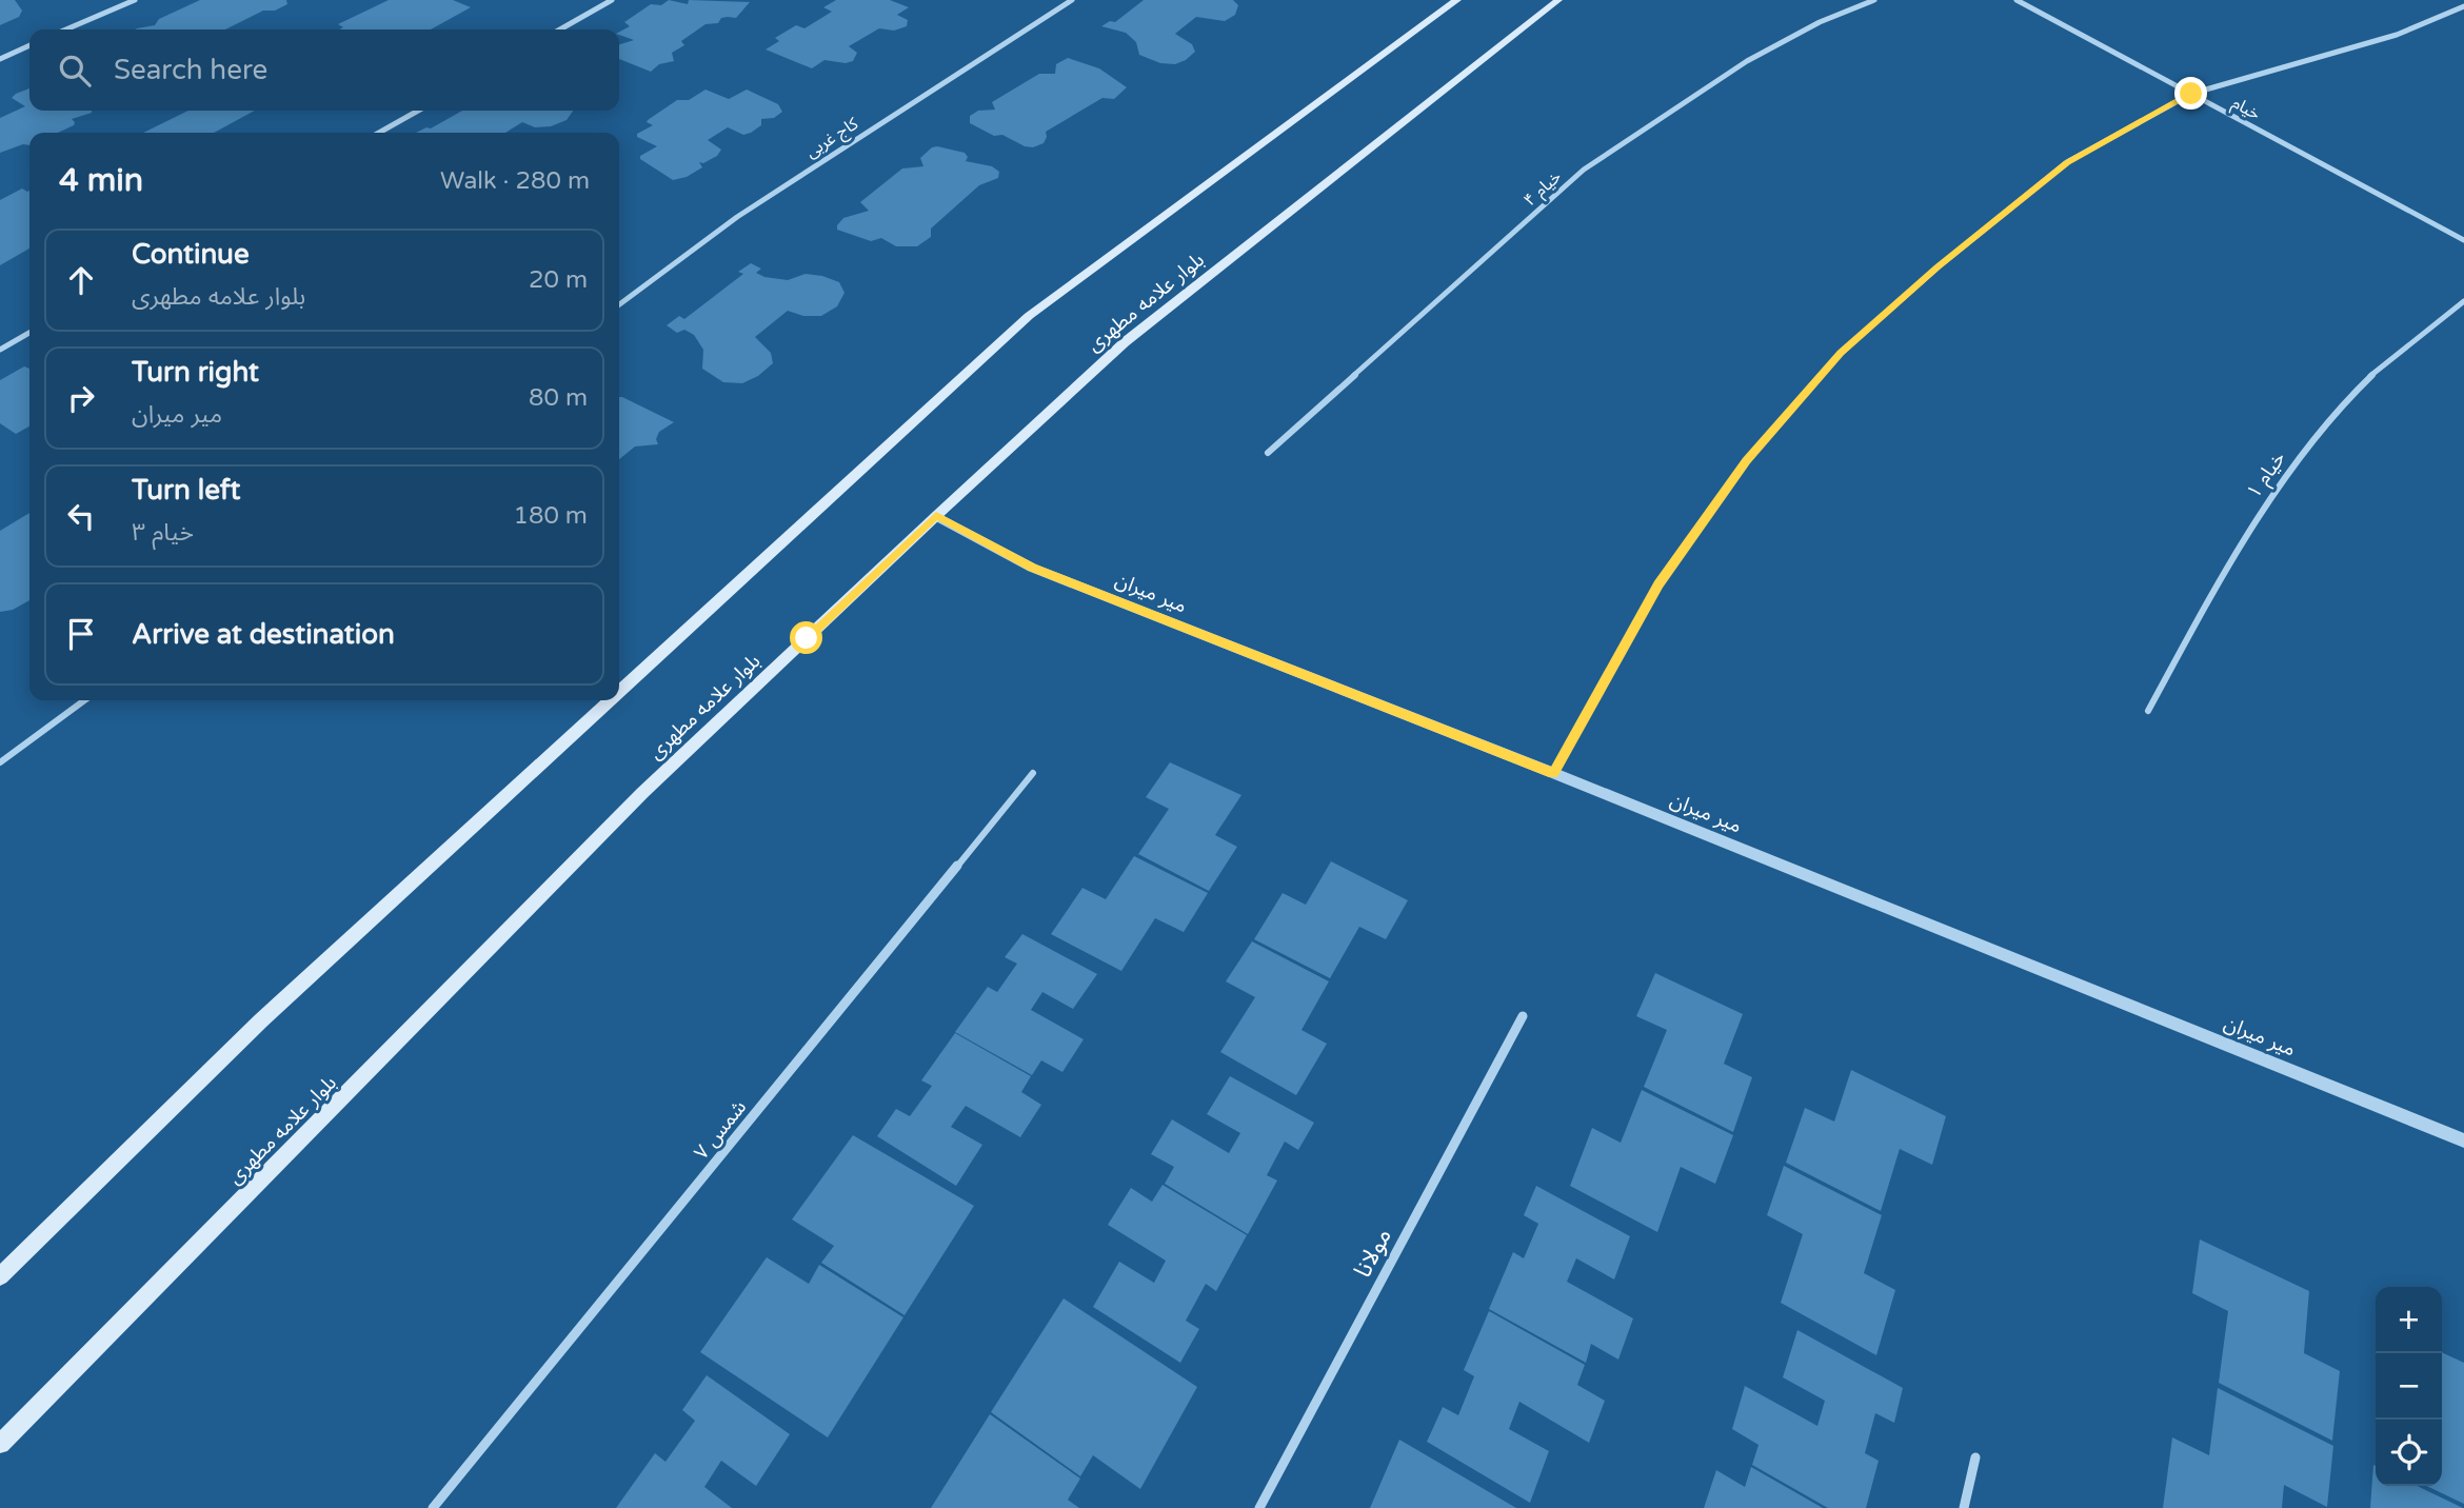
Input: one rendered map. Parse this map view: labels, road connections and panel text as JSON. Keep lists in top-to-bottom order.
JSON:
{
  "streets": {
    "main road": ["بلوار علامه مطهری"],
    "street": [
      "خیام",
      "کاج غربی",
      "خیام ۴",
      "خیام ۱",
      "میر میران",
      "شمس ۷",
      "مولانا"
    ]
  },
  "crossings": [
    ["بلوار علامه مطهری", "میر میران"]
  ],
  "page": {
    "search": "Search here",
    "heading": ["4 min", "Walk · 280 m"],
    "list": [
      ["Continue", "بلوار علامه مطهری", "20 m"],
      ["Turn right", "میر میران", "80 m"],
      ["Turn left", "خیام ۳", "180 m"],
      "Arrive at destination"
    ],
    "map_buttons": ["+", "−"]
  }
}
